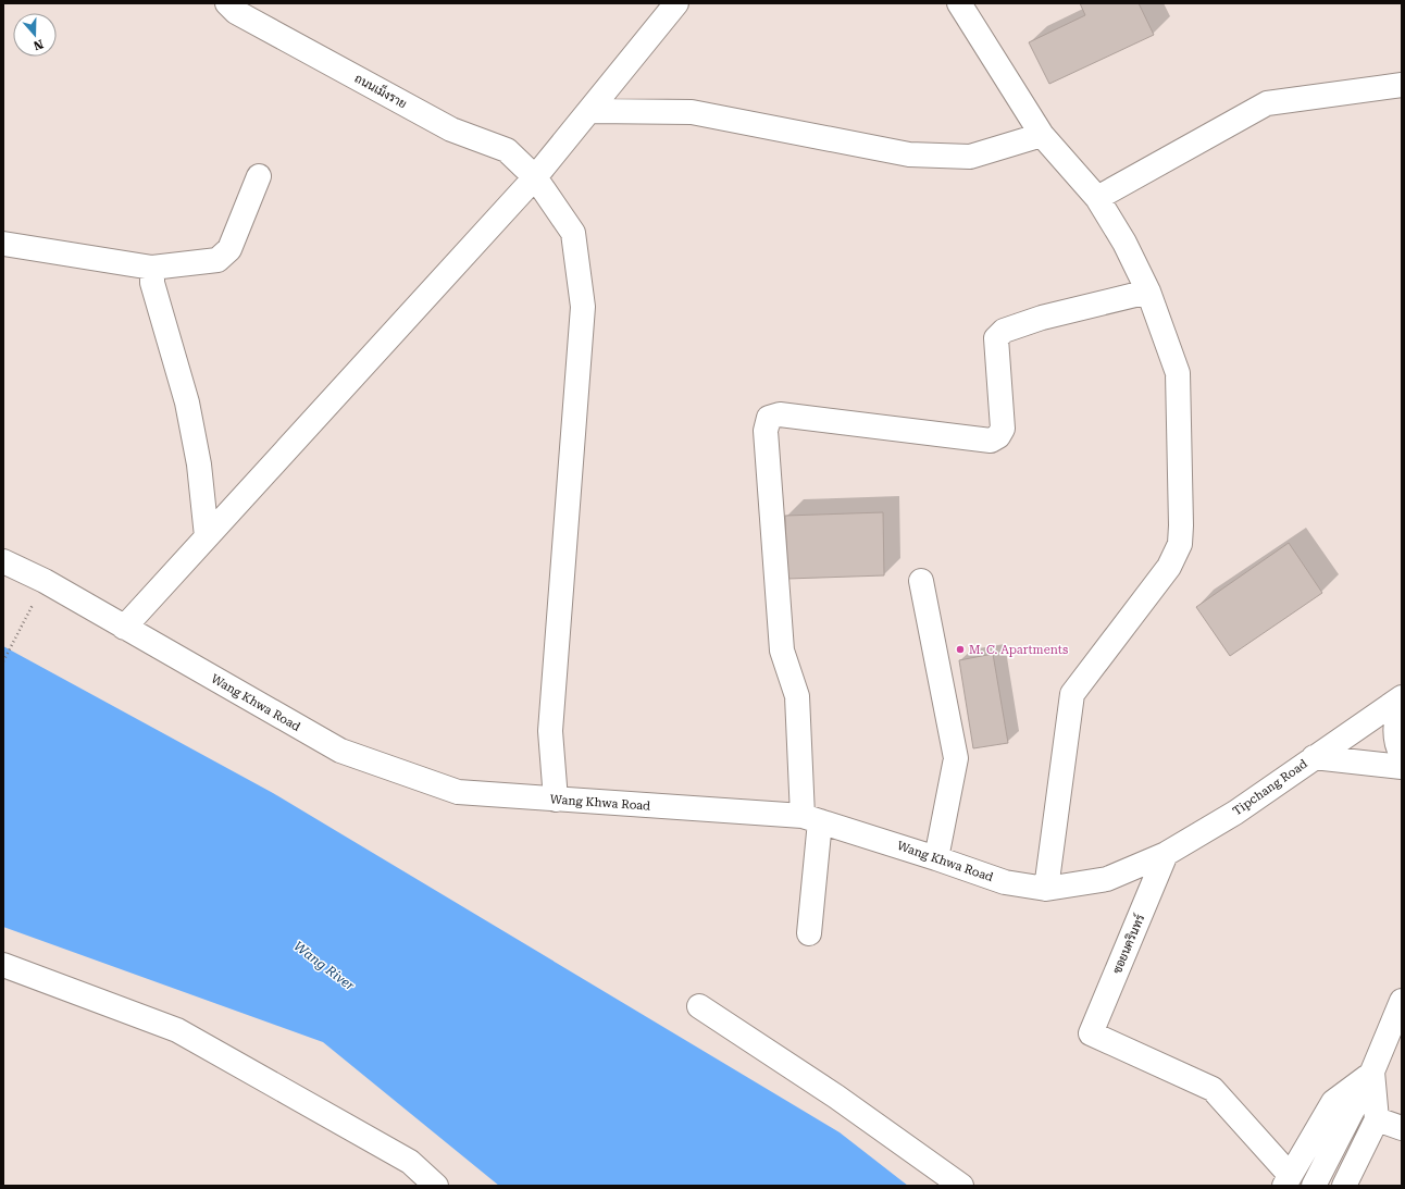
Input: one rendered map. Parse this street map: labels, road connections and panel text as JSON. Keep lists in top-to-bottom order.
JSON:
{
  "streets": {
    "street": [
      "ถนนเม็งราย",
      "Wang Khwa Road",
      "Tipchang Road",
      "ซอยนครินทร์"
    ]
  },
  "crossings": [
    ["ถนนเม็งราย", "Wang Khwa Road"],
    ["Wang Khwa Road", "Tipchang Road"],
    ["Wang Khwa Road", "ซอยนครินทร์"]
  ],
  "water": ["Wang River"],
  "places": ["M. C. Apartments"],
  "north": "bottom"
}
